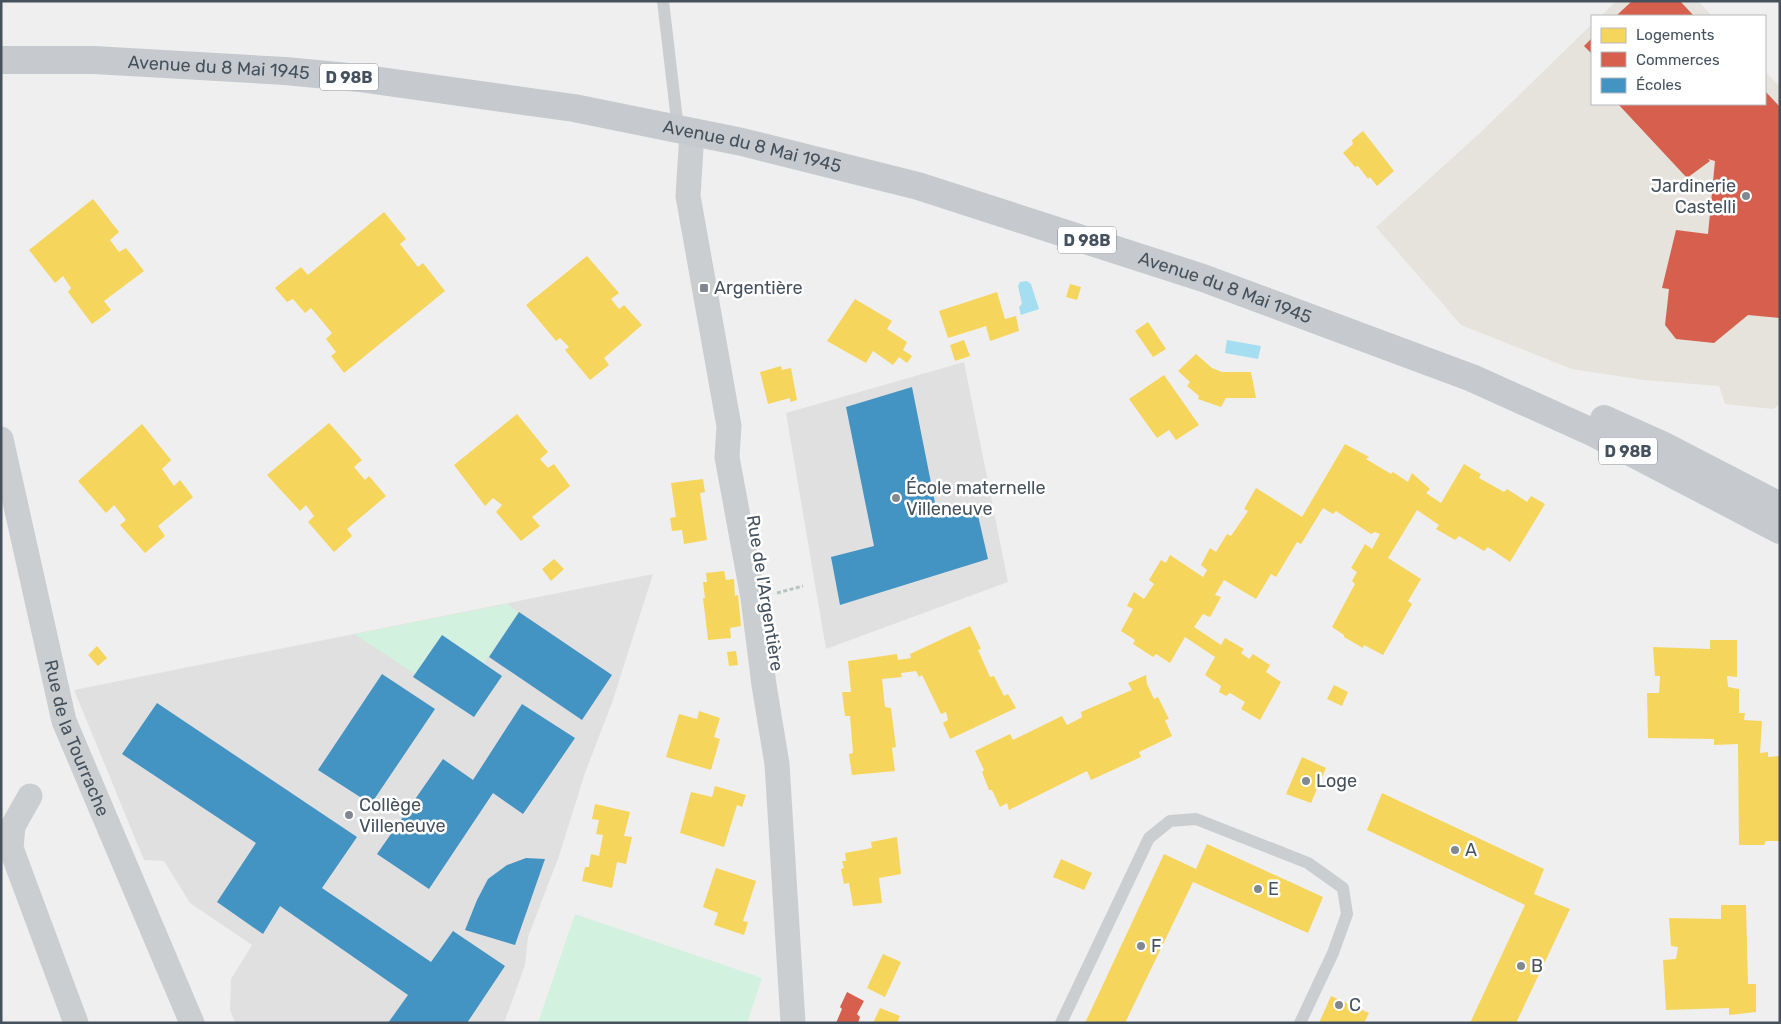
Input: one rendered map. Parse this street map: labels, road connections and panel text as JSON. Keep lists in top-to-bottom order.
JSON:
{
  "streets": {
    "main road": ["Avenue du 8 Mai 1945", "D 98B"],
    "street": ["Rue de l'Argentière", "Rue de la Tourrache"]
  },
  "crossings": [
    ["Avenue du 8 Mai 1945", "Rue de l'Argentière"]
  ],
  "places": {
    "other": [
      "Jardinerie Castelli",
      "École maternelle Villeneuve",
      "Loge",
      "Collège Villeneuve",
      "A",
      "E",
      "F",
      "B",
      "C"
    ],
    "transit": ["Argentière"]
  },
  "legend": ["Logements", "Commerces", "Écoles"]
}
